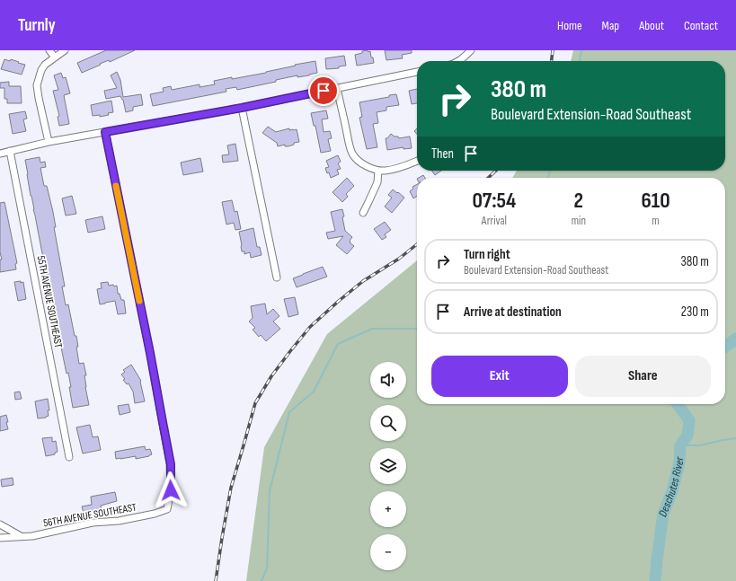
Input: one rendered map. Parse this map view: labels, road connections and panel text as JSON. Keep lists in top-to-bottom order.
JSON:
{
  "streets": {
    "street": ["55TH AVENUE SOUTHEAST", "56TH AVENUE SOUTHEAST"]
  },
  "water": ["Deschutes River"],
  "page": {
    "header": "Turnly",
    "nav": [
      "Home",
      "Map",
      "About",
      "Contact"
    ],
    "turn": ["380 m", "Boulevard Extension-Road Southeast"],
    "then": "Then",
    "eta": [
      "07:54",
      "Arrival",
      "2",
      "min",
      "610",
      "m"
    ],
    "list": [
      {
        "name": "Turn right",
        "note": "Boulevard Extension-Road Southeast",
        "value": "380 m"
      },
      {
        "name": "Arrive at destination",
        "value": "230 m"
      }
    ],
    "buttons": ["Exit", "Share"],
    "map_buttons": ["+", "−"]
  }
}
